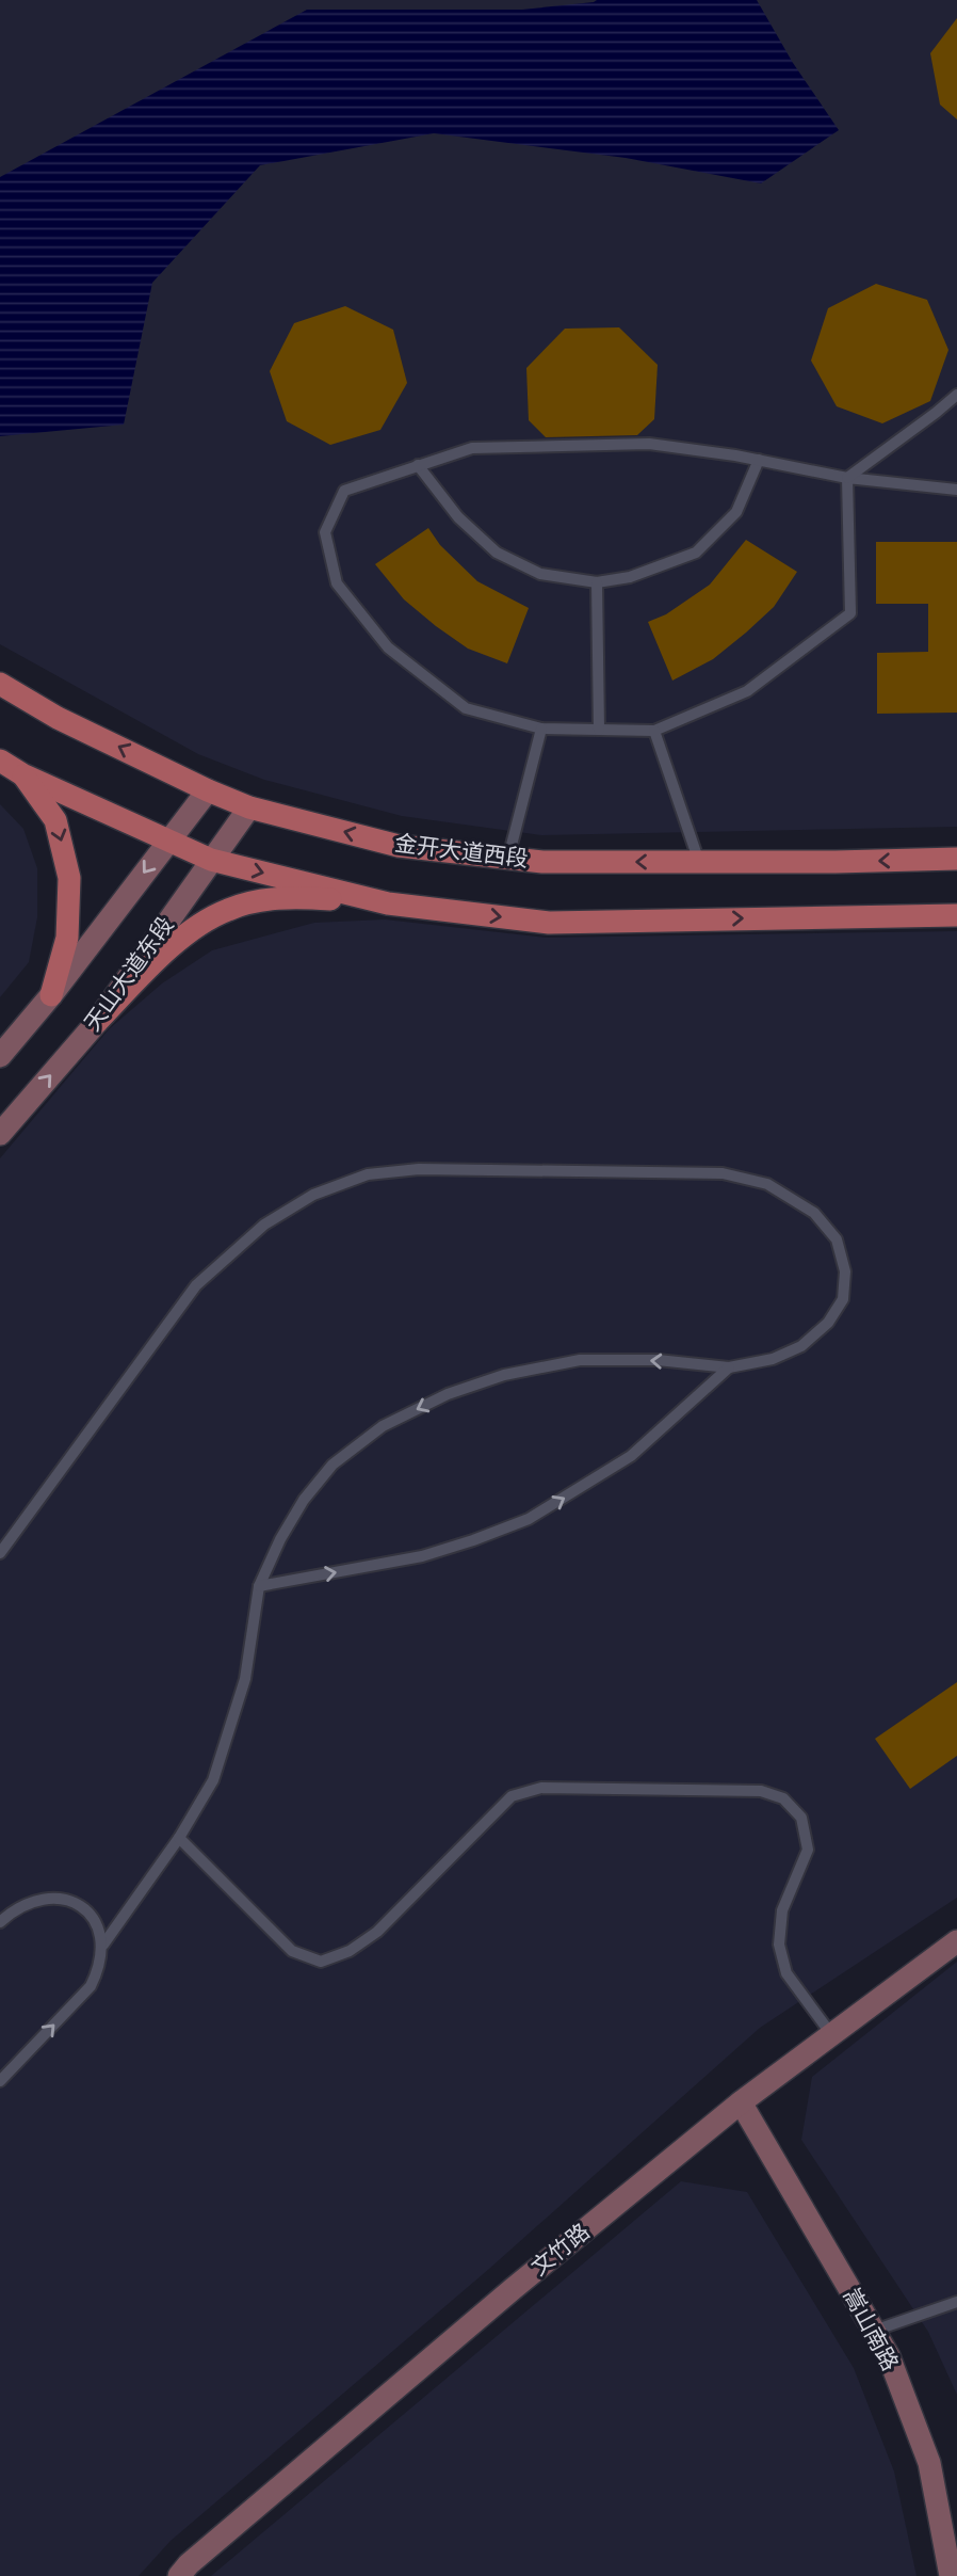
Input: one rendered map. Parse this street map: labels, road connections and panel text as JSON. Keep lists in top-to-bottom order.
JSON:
{
  "streets": {
    "main road": ["金开大道西段"],
    "street": ["天山大道东段", "文竹路", "嵩山南路"]
  },
  "crossings": [
    ["金开大道西段", "天山大道东段"],
    ["文竹路", "嵩山南路"]
  ]
}
